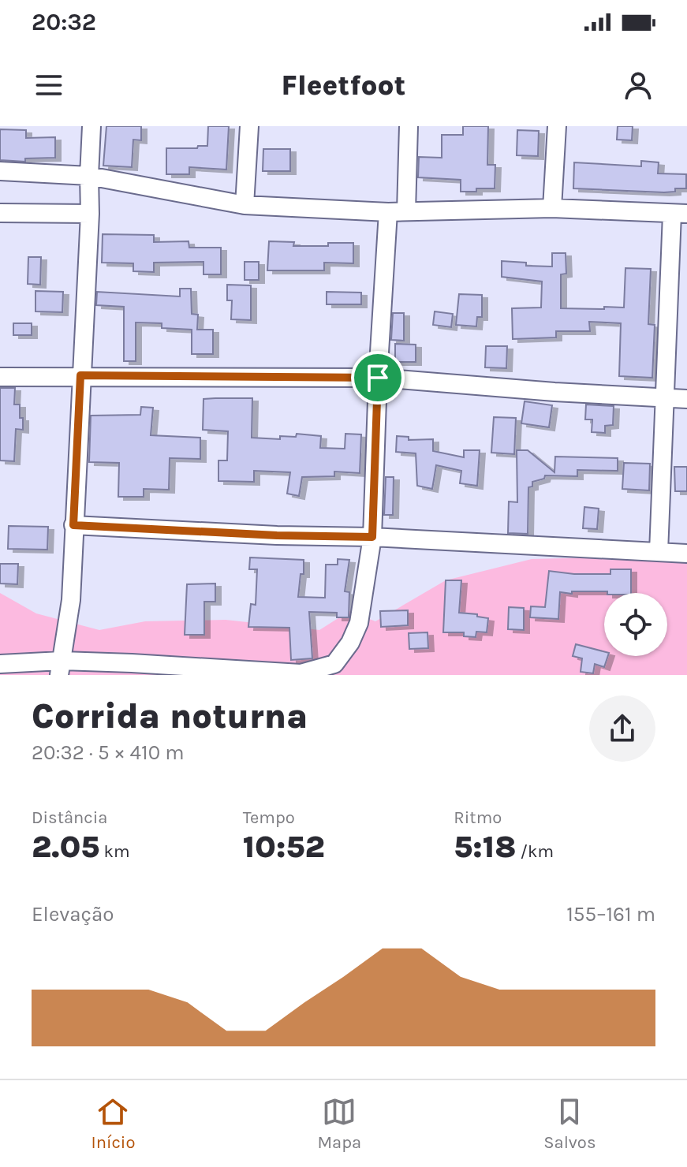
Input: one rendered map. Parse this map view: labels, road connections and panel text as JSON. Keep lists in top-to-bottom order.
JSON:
{
  "page": {
    "status": "20:32",
    "header": "Fleetfoot",
    "heading": ["Corrida noturna", "20:32 · 5 × 410 m"],
    "stats": [
      ["Distância", "2.05 km"],
      ["Tempo", "10:52"],
      ["Ritmo", "5:18 /km"]
    ],
    "chart": ["Elevação", "155–161 m"],
    "tabs": ["Início", "Mapa", "Salvos"]
  }
}
